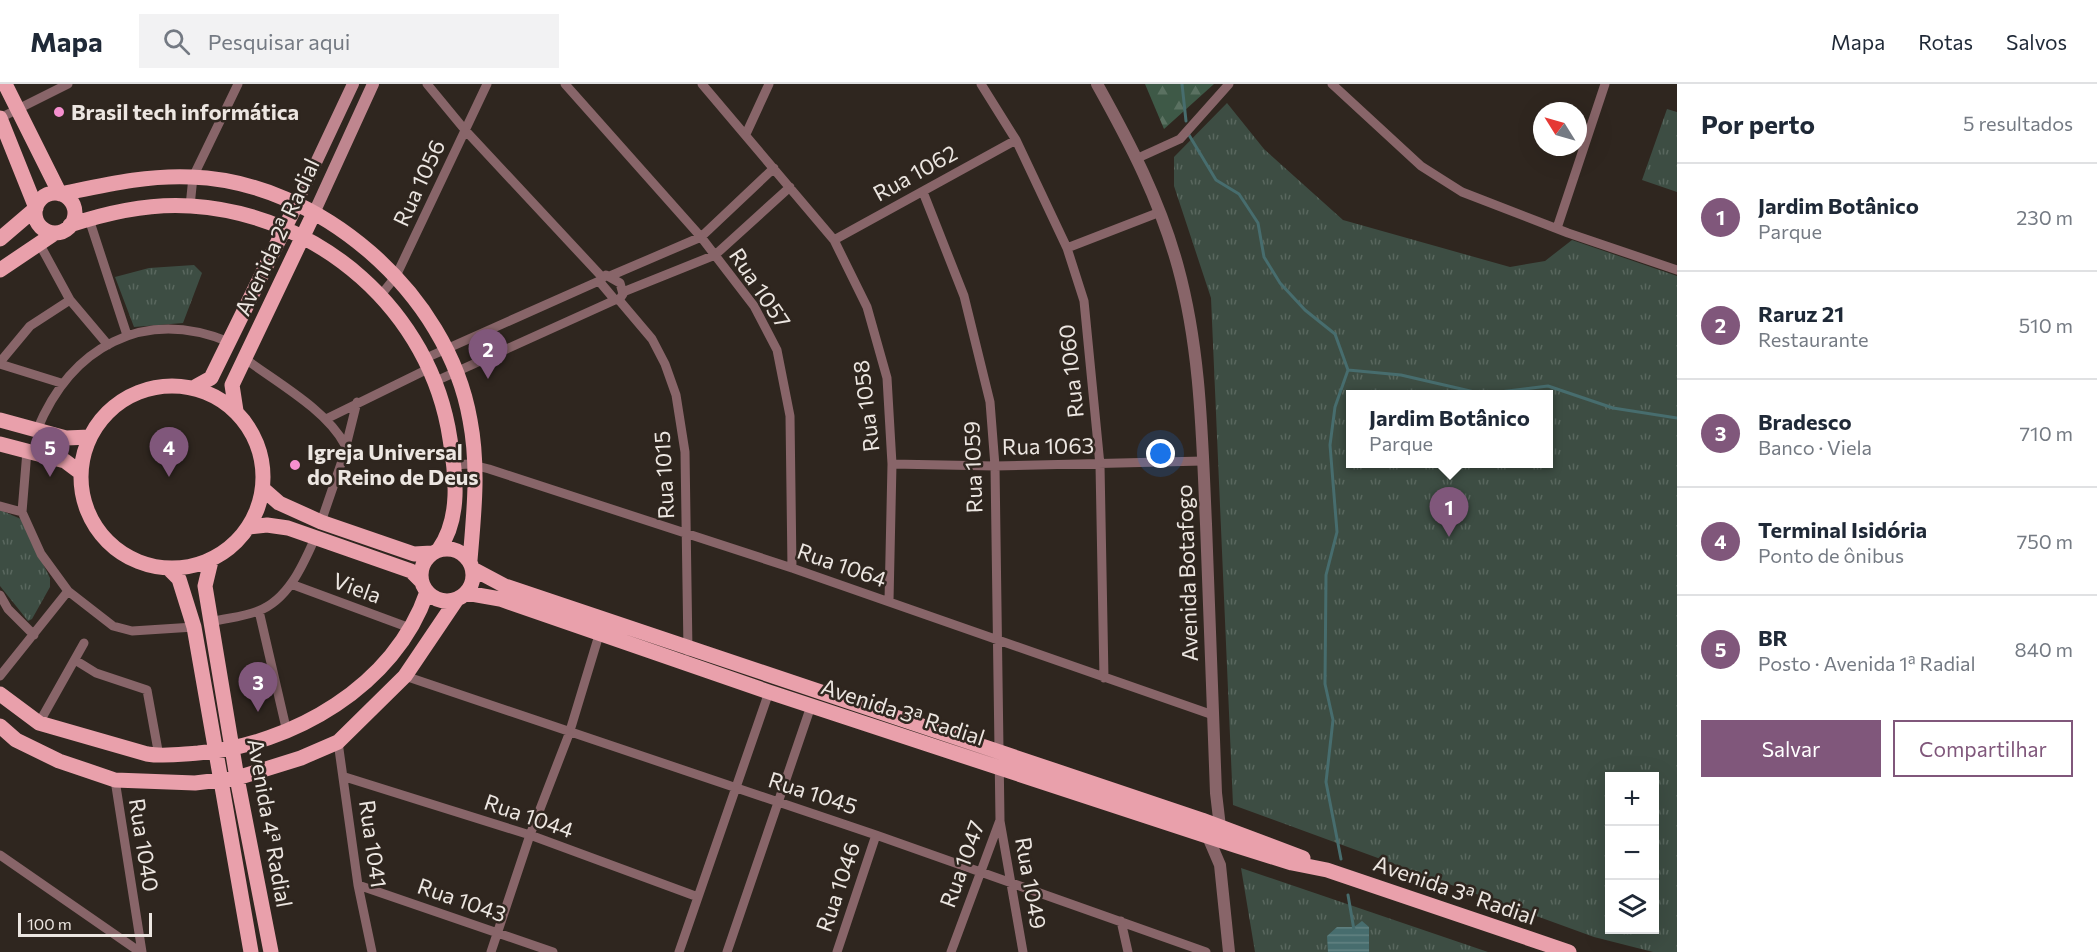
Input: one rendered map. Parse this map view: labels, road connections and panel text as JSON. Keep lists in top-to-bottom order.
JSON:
{
  "streets": {
    "main road": ["Avenida 2ª Radial", "Avenida 3ª Radial", "Avenida 4ª Radial"],
    "street": [
      "Rua 1062",
      "Rua 1056",
      "Rua 1057",
      "Rua 1060",
      "Rua 1058",
      "Rua 1063",
      "Rua 1059",
      "Rua 1015",
      "Rua 1064",
      "Avenida Botafogo",
      "Viela",
      "Rua 1045",
      "Rua 1044",
      "Rua 1041",
      "Rua 1040",
      "Rua 1047",
      "Rua 1049",
      "Rua 1046",
      "Rua 1043"
    ]
  },
  "crossings": [
    ["Rua 1062", "Rua 1060"],
    ["Rua 1062", "Rua 1058"],
    ["Rua 1062", "Rua 1059"],
    ["Avenida 2ª Radial", "Avenida 4ª Radial"],
    ["Rua 1057", "Rua 1064"],
    ["Rua 1060", "Rua 1063"],
    ["Rua 1060", "Rua 1064"],
    ["Rua 1058", "Rua 1063"],
    ["Rua 1058", "Rua 1064"],
    ["Rua 1063", "Rua 1059"],
    ["Rua 1063", "Avenida Botafogo"],
    ["Rua 1059", "Rua 1064"],
    ["Rua 1059", "Avenida 3ª Radial"],
    ["Rua 1059", "Rua 1047"],
    ["Rua 1015", "Rua 1064"],
    ["Rua 1015", "Avenida 3ª Radial"],
    ["Rua 1064", "Avenida Botafogo"],
    ["Avenida Botafogo", "Avenida 3ª Radial"],
    ["Avenida 3ª Radial", "Rua 1047"],
    ["Rua 1045", "Rua 1047"],
    ["Rua 1045", "Rua 1049"],
    ["Rua 1045", "Rua 1046"],
    ["Rua 1044", "Rua 1041"],
    ["Rua 1041", "Rua 1043"],
    ["Rua 1047", "Rua 1049"]
  ],
  "places": ["Brasil tech informática", "Igreja Universal do Reino de Deus"],
  "scale_bar": "100 m",
  "north": "top left",
  "page": {
    "header": "Mapa",
    "search": "Pesquisar aqui",
    "nav": ["Mapa", "Rotas", "Salvos"],
    "heading": ["Por perto", "5 resultados"],
    "list": [
      {
        "mark": "1",
        "name": "Jardim Botânico",
        "note": "Parque",
        "value": "230 m"
      },
      {
        "mark": "2",
        "name": "Raruz 21",
        "note": "Restaurante",
        "value": "510 m"
      },
      {
        "mark": "3",
        "name": "Bradesco",
        "note": "Banco · Viela",
        "value": "710 m"
      },
      {
        "mark": "4",
        "name": "Terminal Isidória",
        "note": "Ponto de ônibus",
        "value": "750 m"
      },
      {
        "mark": "5",
        "name": "BR",
        "note": "Posto · Avenida 1ª Radial",
        "value": "840 m"
      }
    ],
    "pins": [
      "2",
      "4",
      "5",
      "1",
      "3"
    ],
    "popup": ["Jardim Botânico", "Parque"],
    "buttons": ["Salvar", "Compartilhar"],
    "map_buttons": ["+", "−"],
    "scale": "100 m"
  }
}
